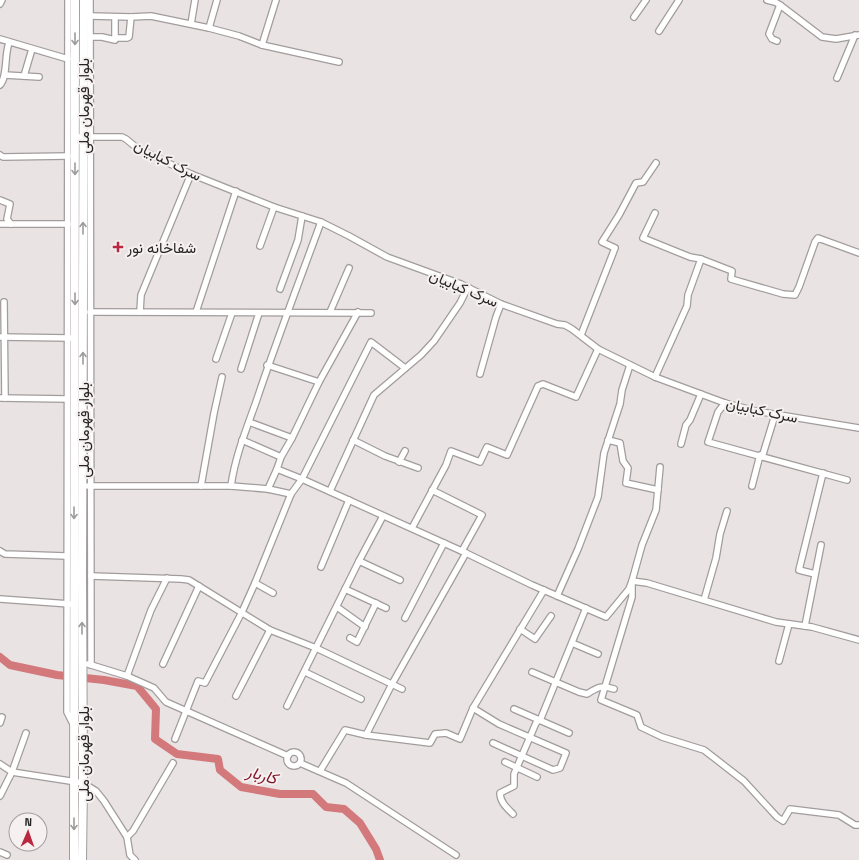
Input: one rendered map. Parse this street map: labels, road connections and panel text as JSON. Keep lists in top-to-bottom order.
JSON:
{
  "streets": {
    "highway": ["بلوار قهرمان ملی"],
    "street": ["سرک کبابیان"]
  },
  "crossings": [
    ["بلوار قهرمان ملی", "سرک کبابیان"]
  ],
  "water": ["کاربار"],
  "places": {
    "health": ["شفاخانه نور"]
  },
  "north": "top"
}
